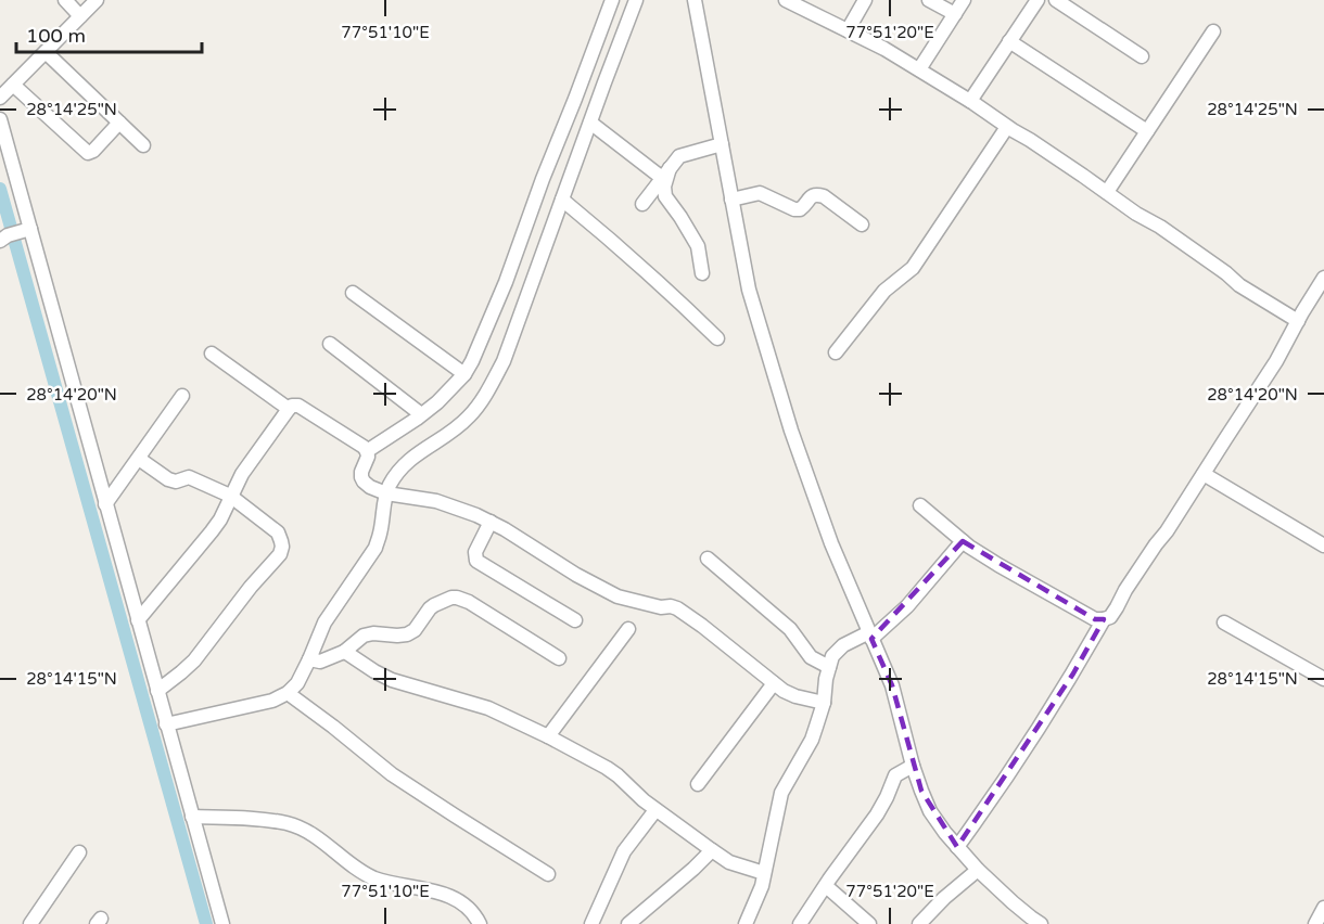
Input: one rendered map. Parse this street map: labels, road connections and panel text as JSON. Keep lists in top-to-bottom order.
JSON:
{
  "scale_bar": "100 m",
  "coordinates": [
    "77°51'10\"E",
    "77°51'20\"E",
    "28°14'25\"N",
    "28°14'20\"N",
    "28°14'15\"N"
  ]
}
